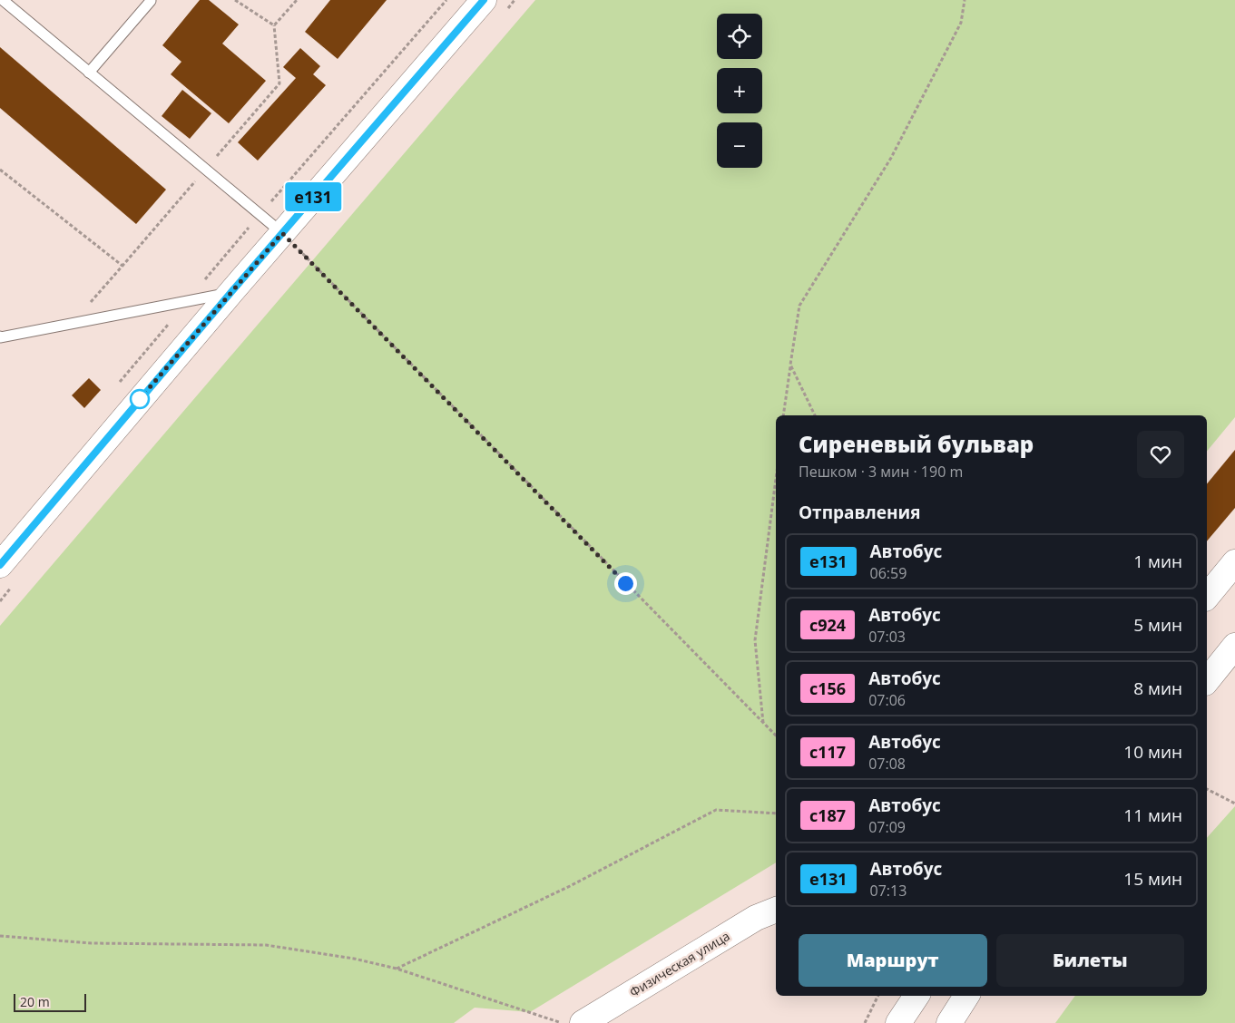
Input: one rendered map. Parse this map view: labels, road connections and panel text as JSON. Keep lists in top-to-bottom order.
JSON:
{
  "streets": {
    "main road": ["Физическая улица"]
  },
  "lines": ["bus line е131"],
  "scale_bar": "20 m",
  "page": {
    "on_map": "е131",
    "map_buttons": ["+", "−"],
    "heading": [
      ["Сиреневый бульвар", "Пешком · 3 мин · 190 m"],
      "Отправления"
    ],
    "list": [
      {
        "mark": "е131",
        "name": "Автобус",
        "note": "06:59",
        "value": "1 мин"
      },
      {
        "mark": "с924",
        "name": "Автобус",
        "note": "07:03",
        "value": "5 мин"
      },
      {
        "mark": "с156",
        "name": "Автобус",
        "note": "07:06",
        "value": "8 мин"
      },
      {
        "mark": "с117",
        "name": "Автобус",
        "note": "07:08",
        "value": "10 мин"
      },
      {
        "mark": "с187",
        "name": "Автобус",
        "note": "07:09",
        "value": "11 мин"
      },
      {
        "mark": "е131",
        "name": "Автобус",
        "note": "07:13",
        "value": "15 мин"
      }
    ],
    "buttons": ["Маршрут", "Билеты"],
    "scale": "20 m"
  }
}
